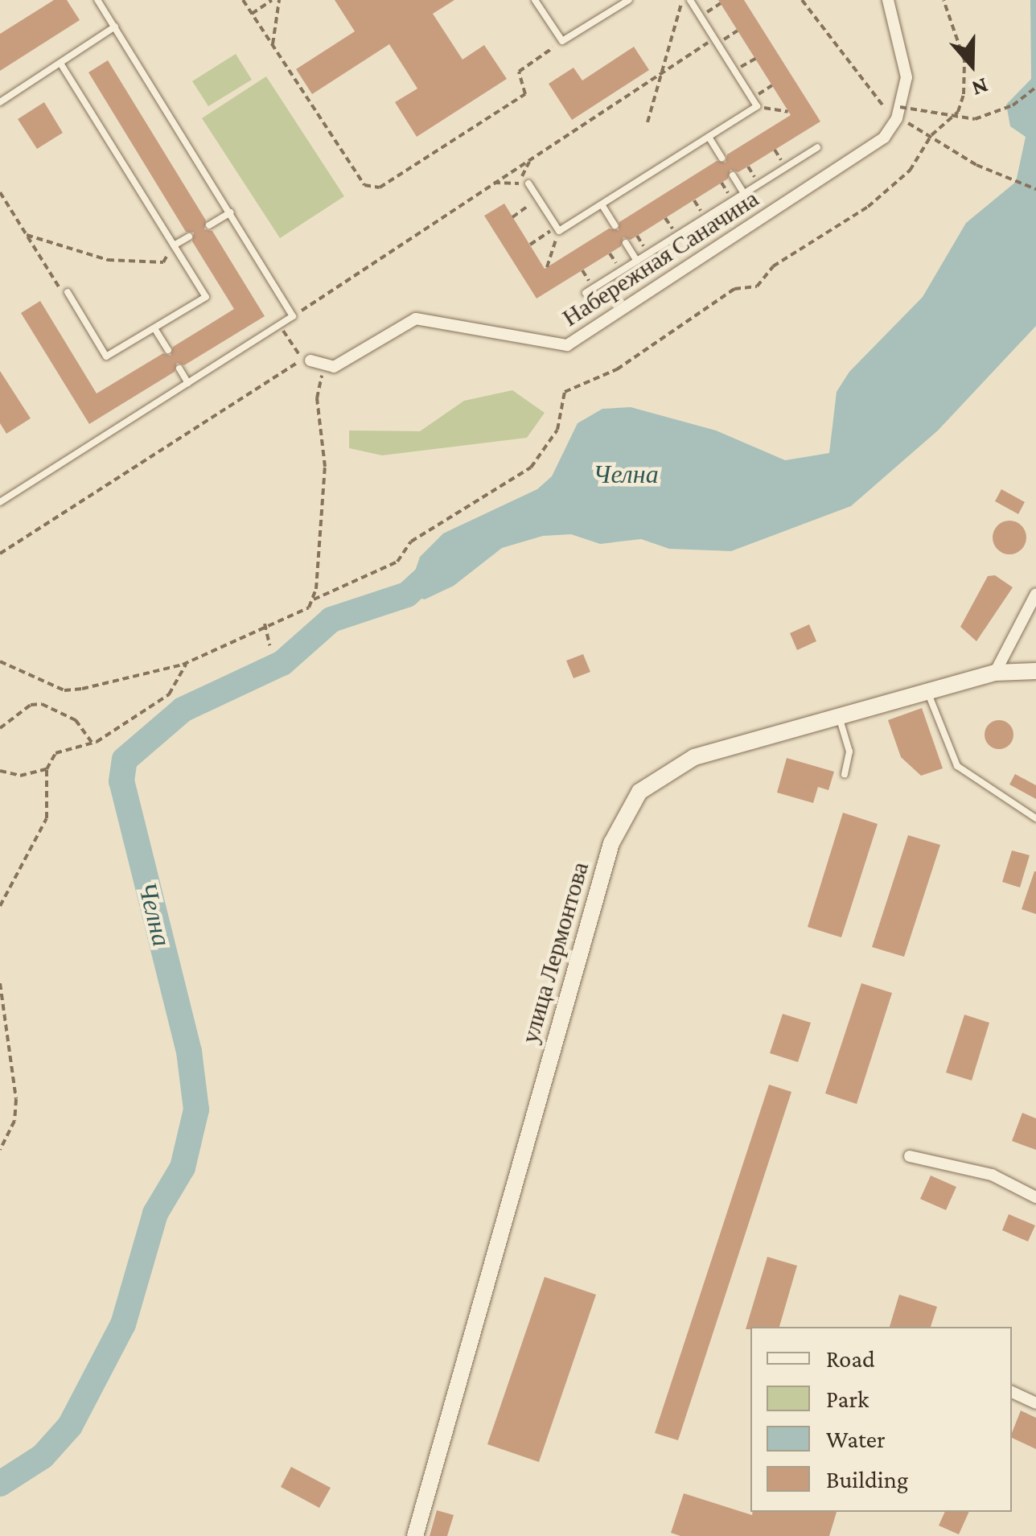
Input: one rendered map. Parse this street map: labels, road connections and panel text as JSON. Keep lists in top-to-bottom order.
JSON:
{
  "streets": {
    "street": ["Набережная Саначина", "улица Лермонтова"]
  },
  "water": ["Челна"],
  "legend": [
    "Road",
    "Park",
    "Water",
    "Building"
  ],
  "north": "bottom"
}
